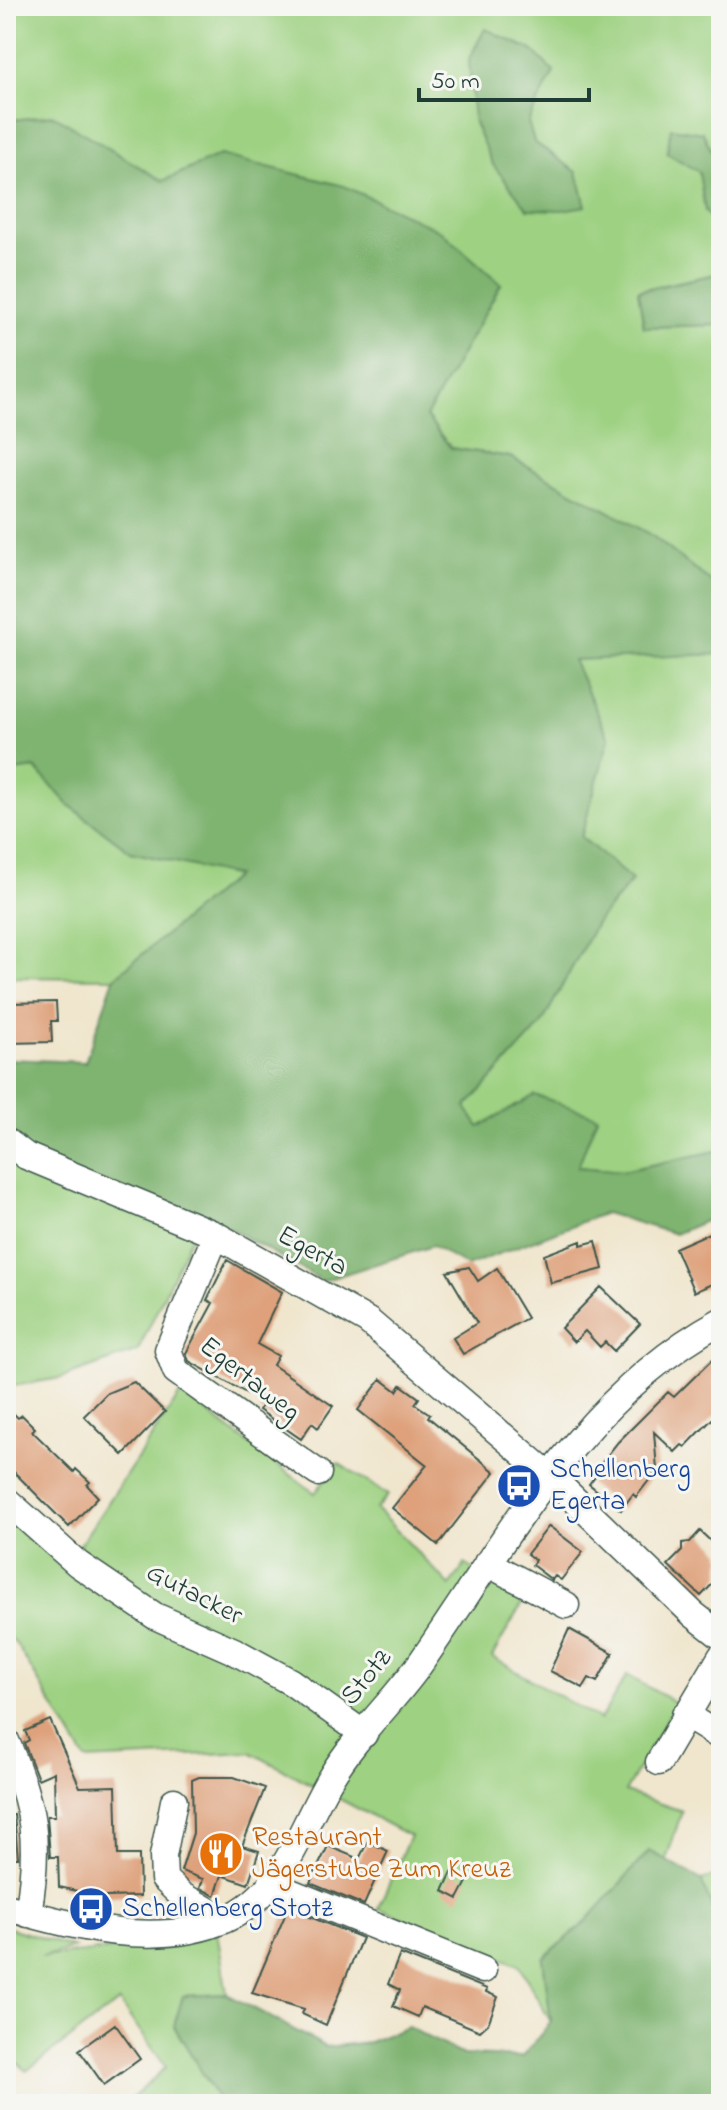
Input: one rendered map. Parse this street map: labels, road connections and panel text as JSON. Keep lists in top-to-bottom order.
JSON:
{
  "streets": {
    "street": [
      "Egerta",
      "Egertaweg",
      "Gutacker",
      "Stotz"
    ]
  },
  "crossings": [
    ["Egerta", "Egertaweg"],
    ["Egerta", "Stotz"],
    ["Gutacker", "Stotz"]
  ],
  "places": {
    "bus stop": ["Schellenberg Egerta", "Schellenberg Stotz"],
    "restaurant": ["Restaurant Jägerstube Zum Kreuz"]
  },
  "scale_bar": "50 m"
}
